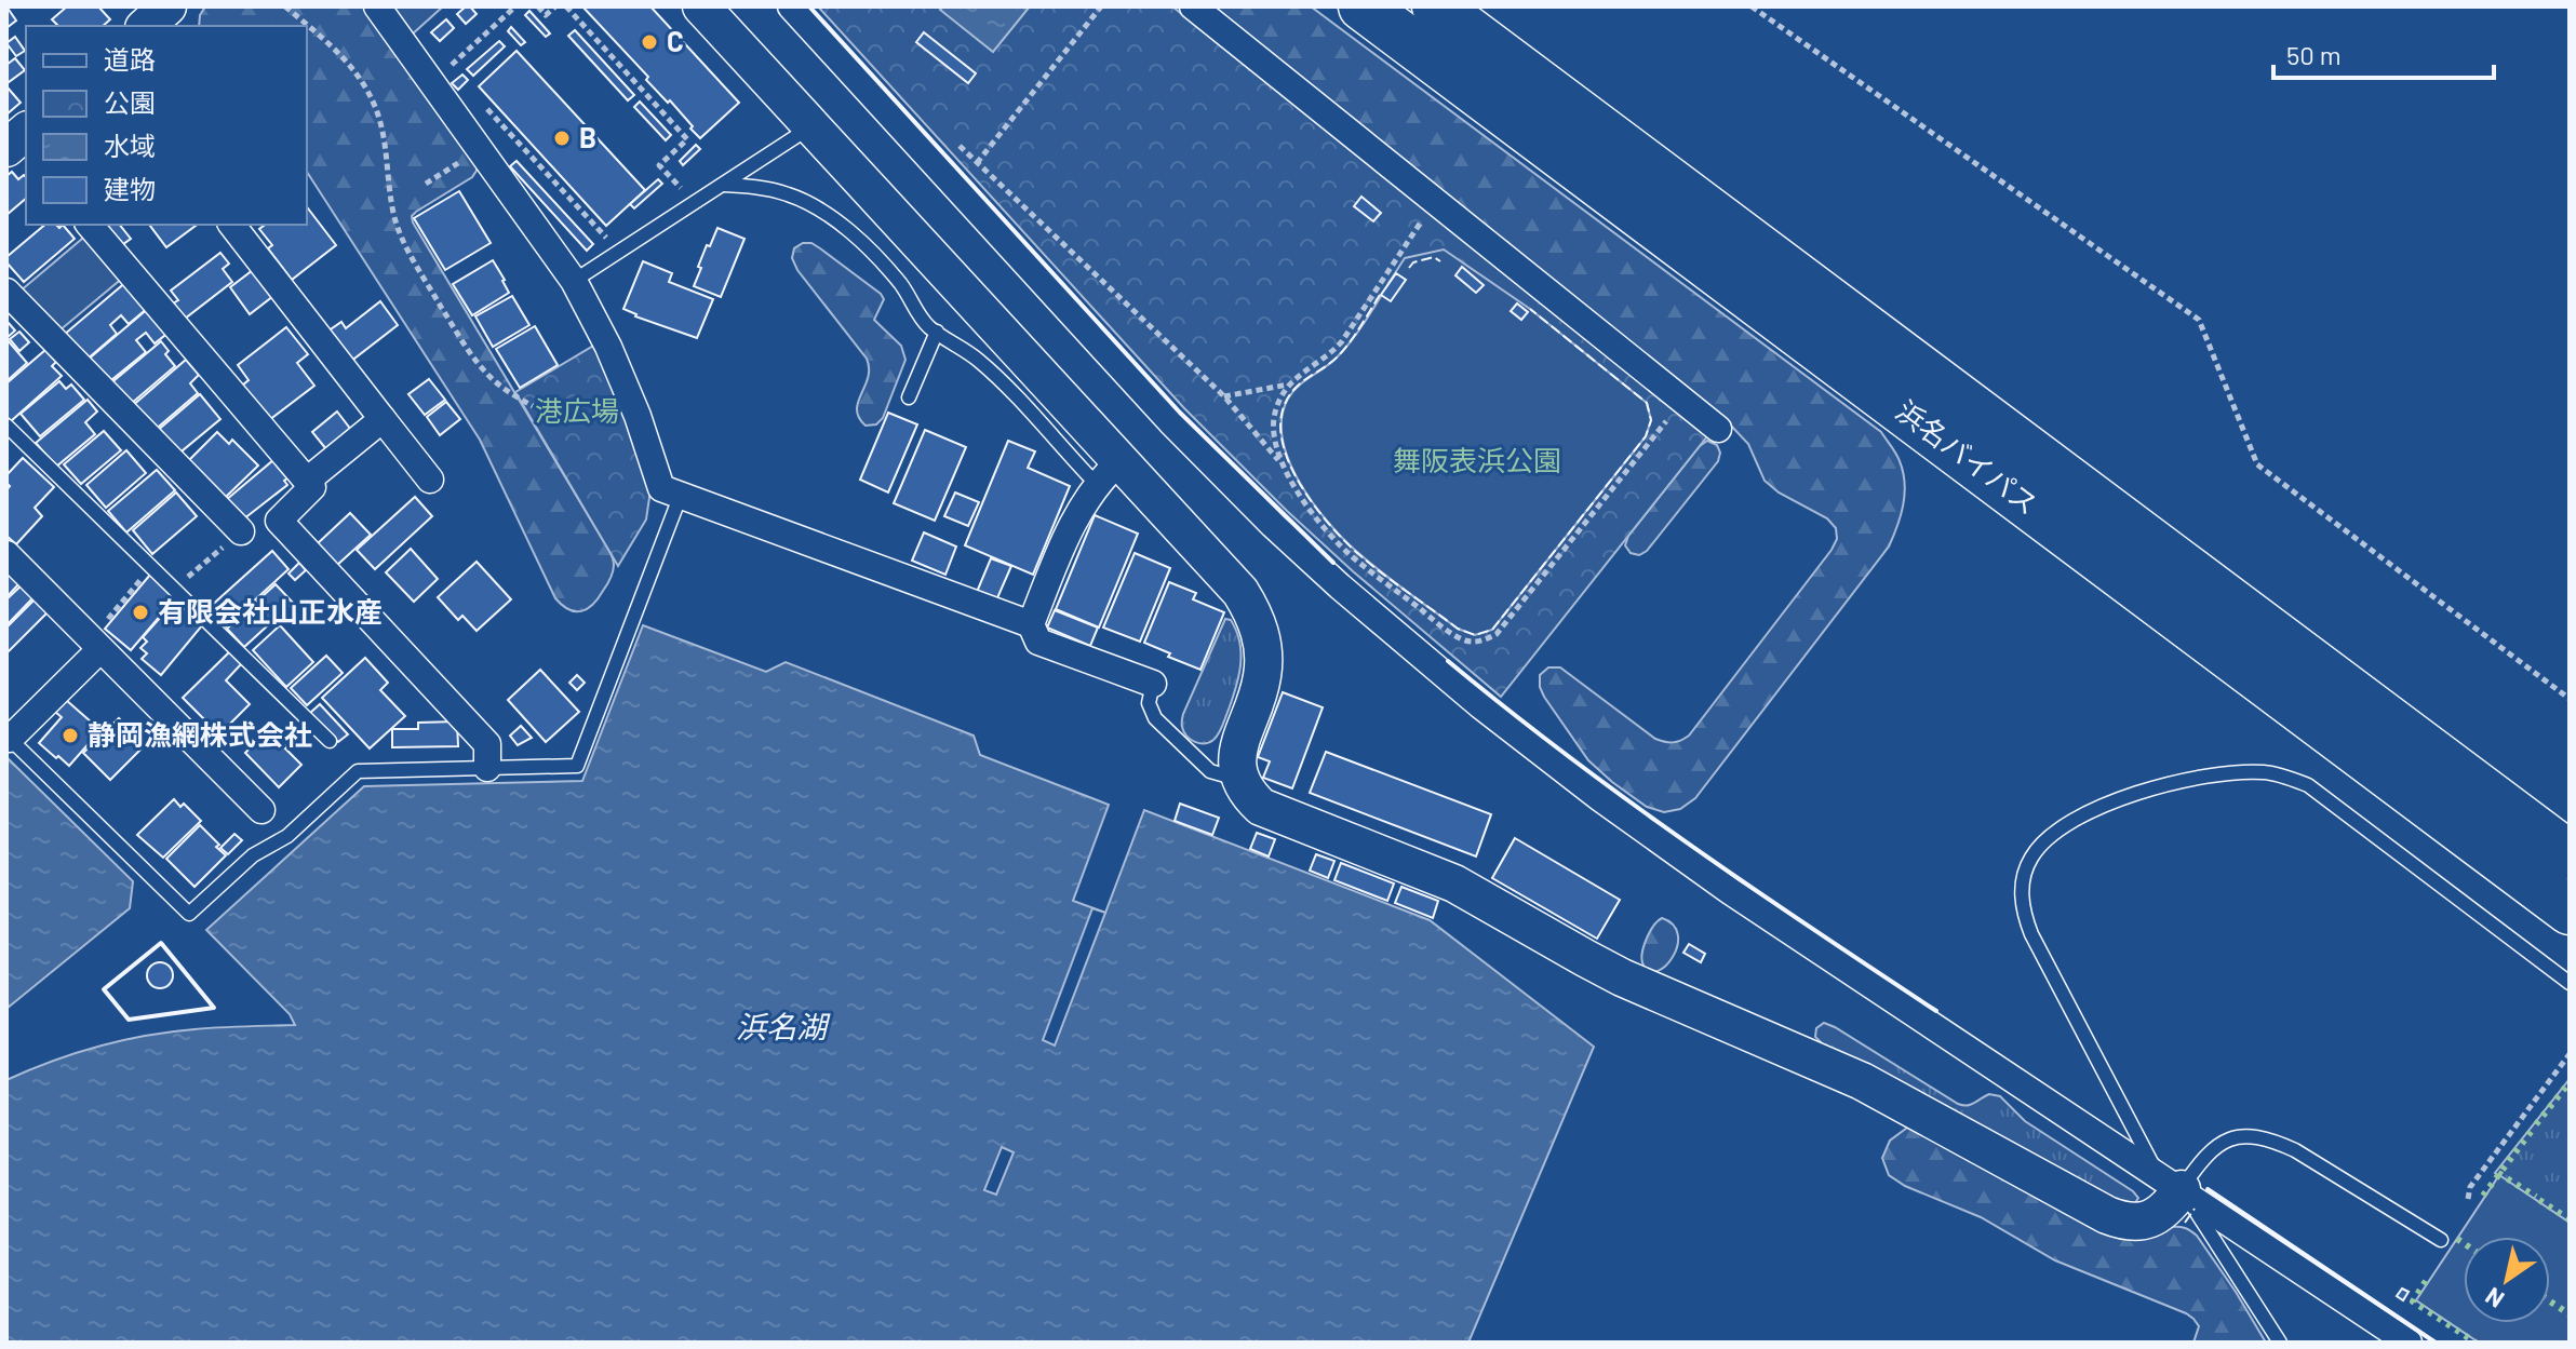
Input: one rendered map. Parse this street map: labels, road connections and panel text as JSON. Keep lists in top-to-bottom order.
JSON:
{
  "streets": {
    "highway": ["浜名バイパス"]
  },
  "water": ["浜名湖"],
  "parks": ["港広場", "舞阪表浜公園"],
  "places": [
    "C",
    "B",
    "有限会社山正水産",
    "静岡漁網株式会社"
  ],
  "legend": [
    "道路",
    "公園",
    "水域",
    "建物"
  ],
  "scale_bar": "50 m",
  "north": "bottom left"
}
